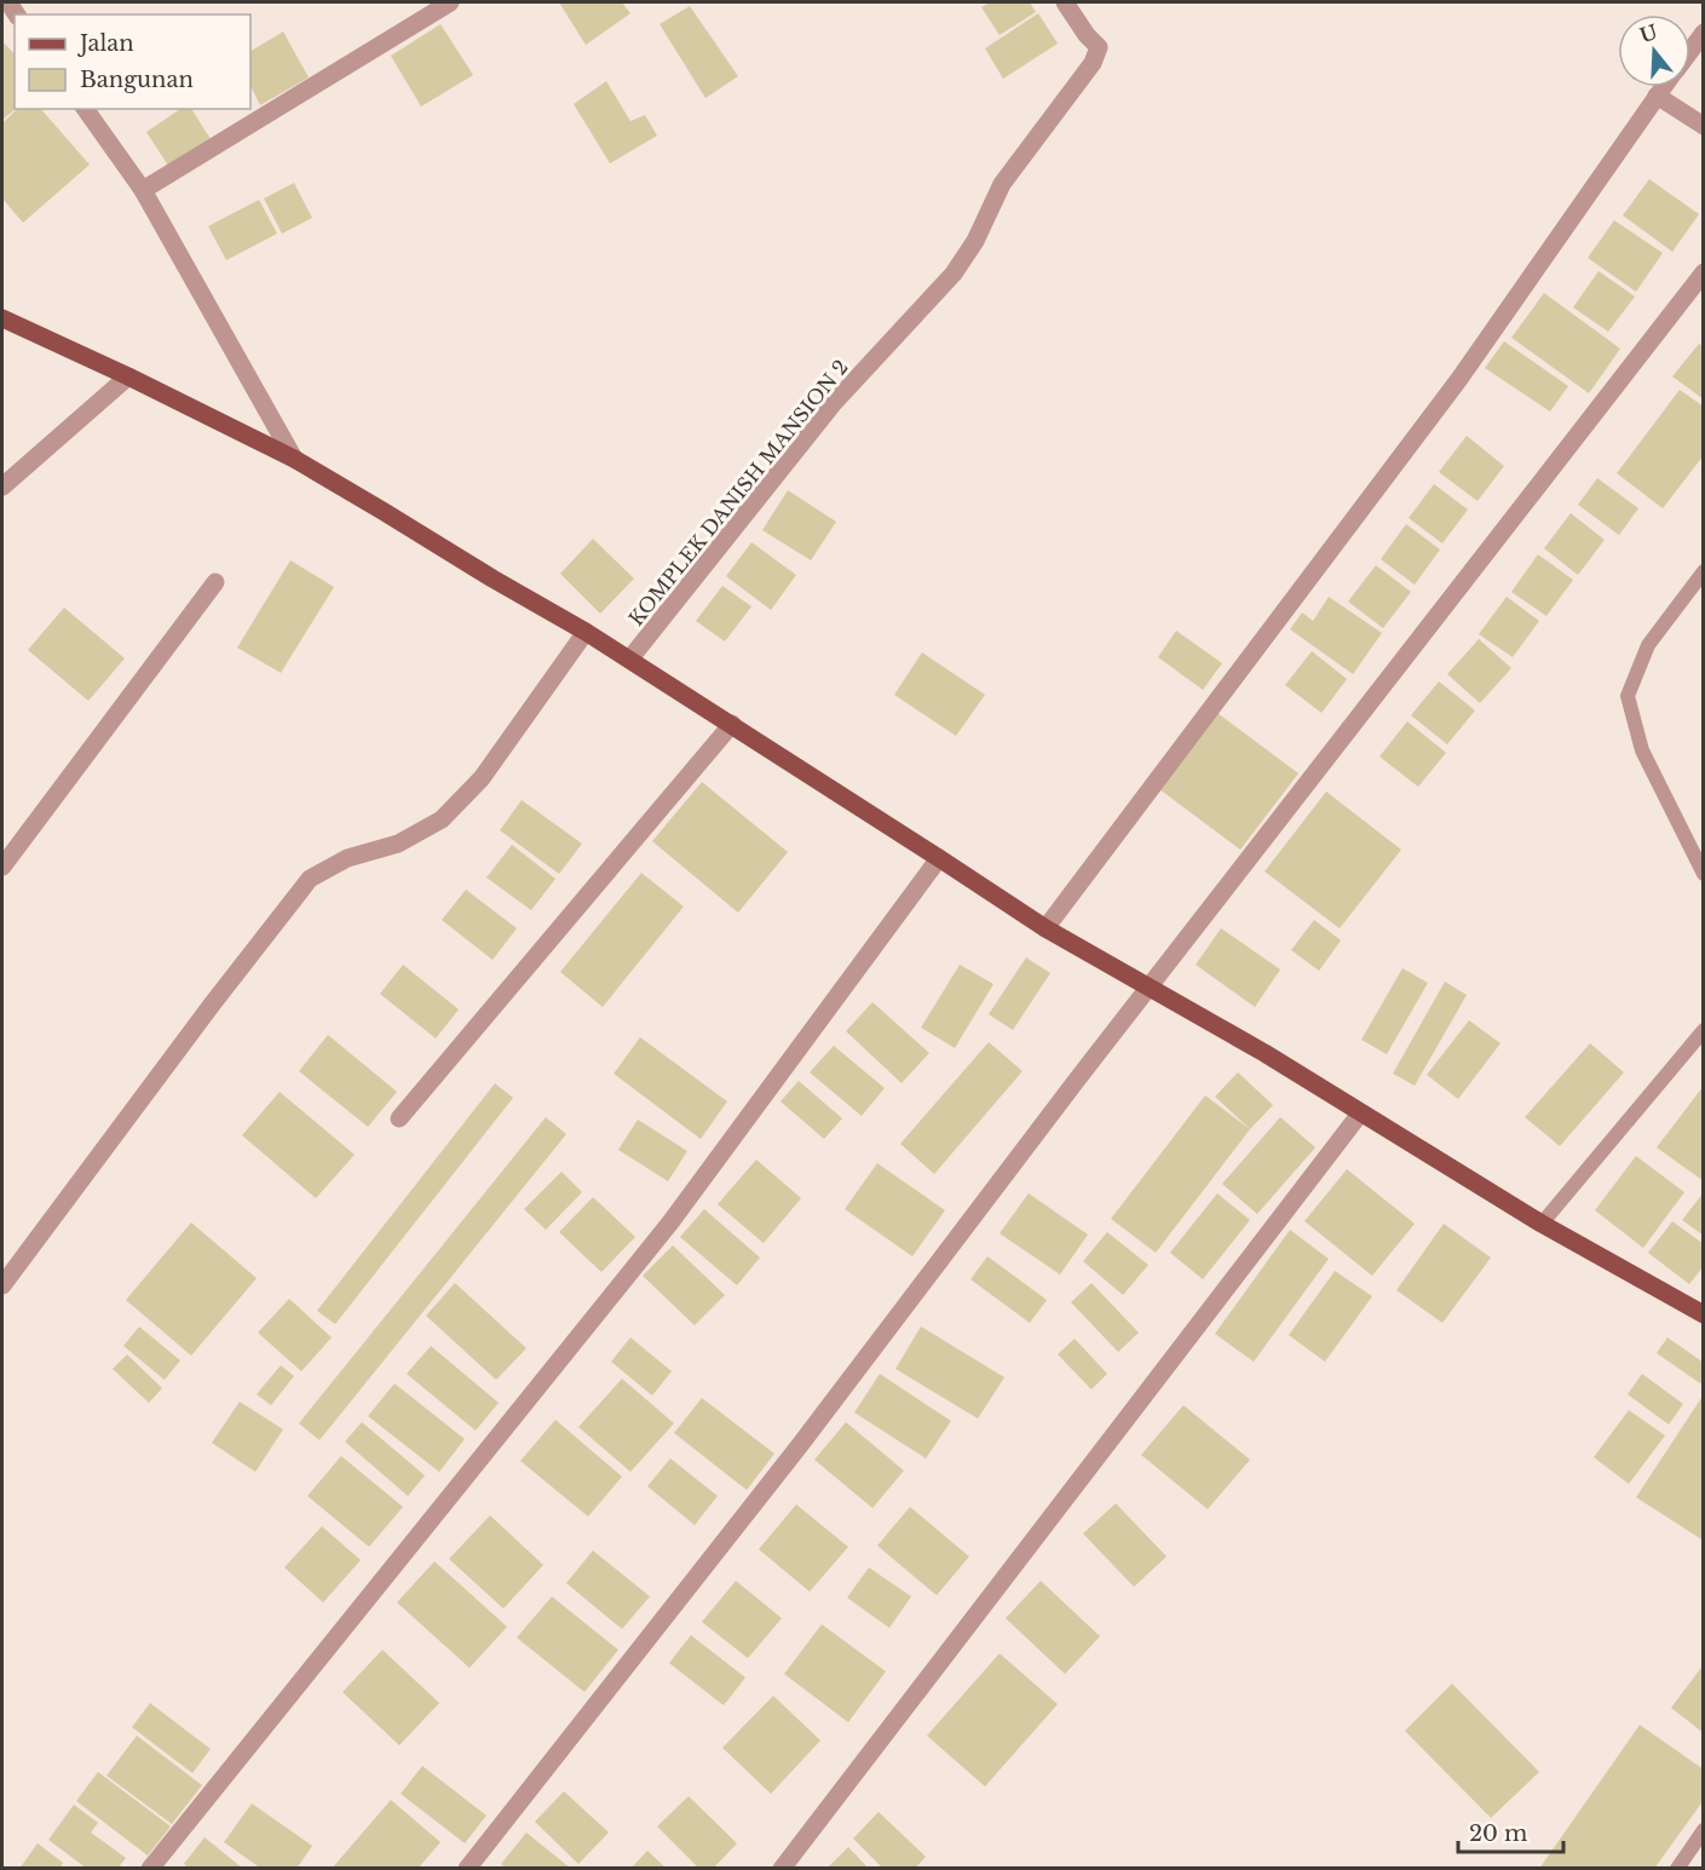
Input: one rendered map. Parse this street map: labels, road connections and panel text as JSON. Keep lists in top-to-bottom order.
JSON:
{
  "streets": {
    "street": ["KOMPLEK DANISH MANSION 2"]
  },
  "legend": ["Jalan", "Bangunan"],
  "scale_bar": "20 m",
  "north": "top"
}
